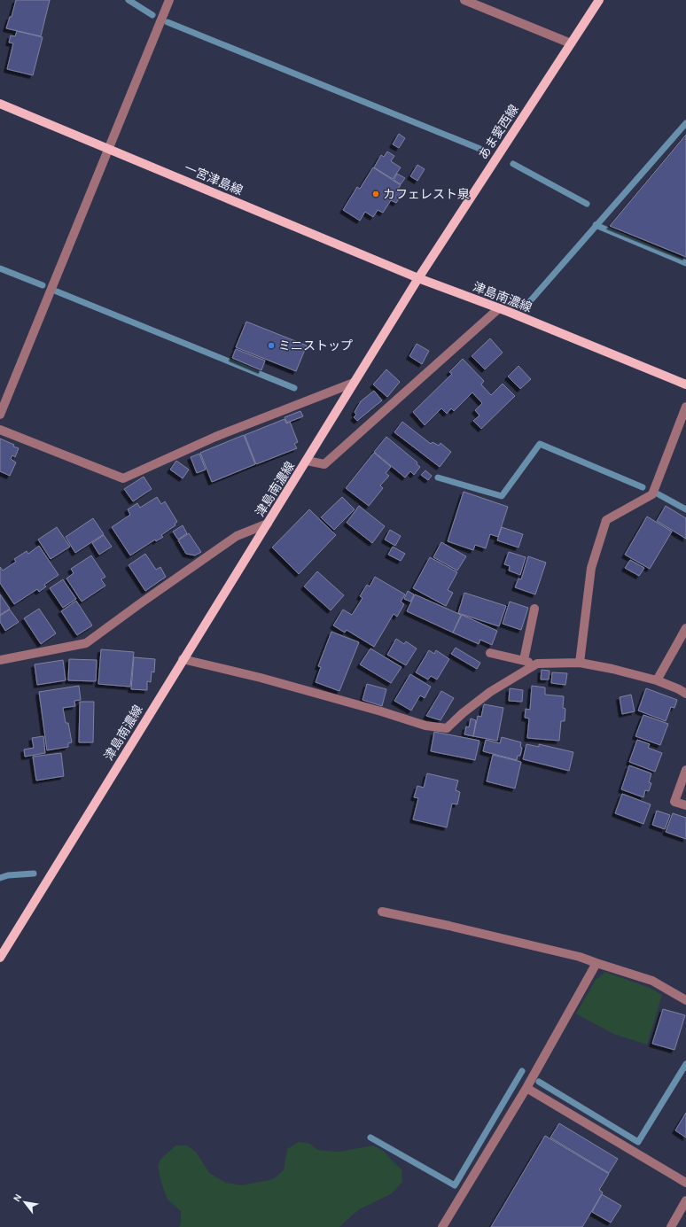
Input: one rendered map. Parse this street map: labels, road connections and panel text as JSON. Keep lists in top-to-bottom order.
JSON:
{
  "streets": {
    "main road": ["あま愛西線", "一宮津島線", "津島南濃線"]
  },
  "crossings": [
    ["あま愛西線", "一宮津島線"],
    ["あま愛西線", "津島南濃線"],
    ["一宮津島線", "津島南濃線"]
  ],
  "places": ["カフェレスト泉", "ミニストップ"],
  "north": "top left"
}
